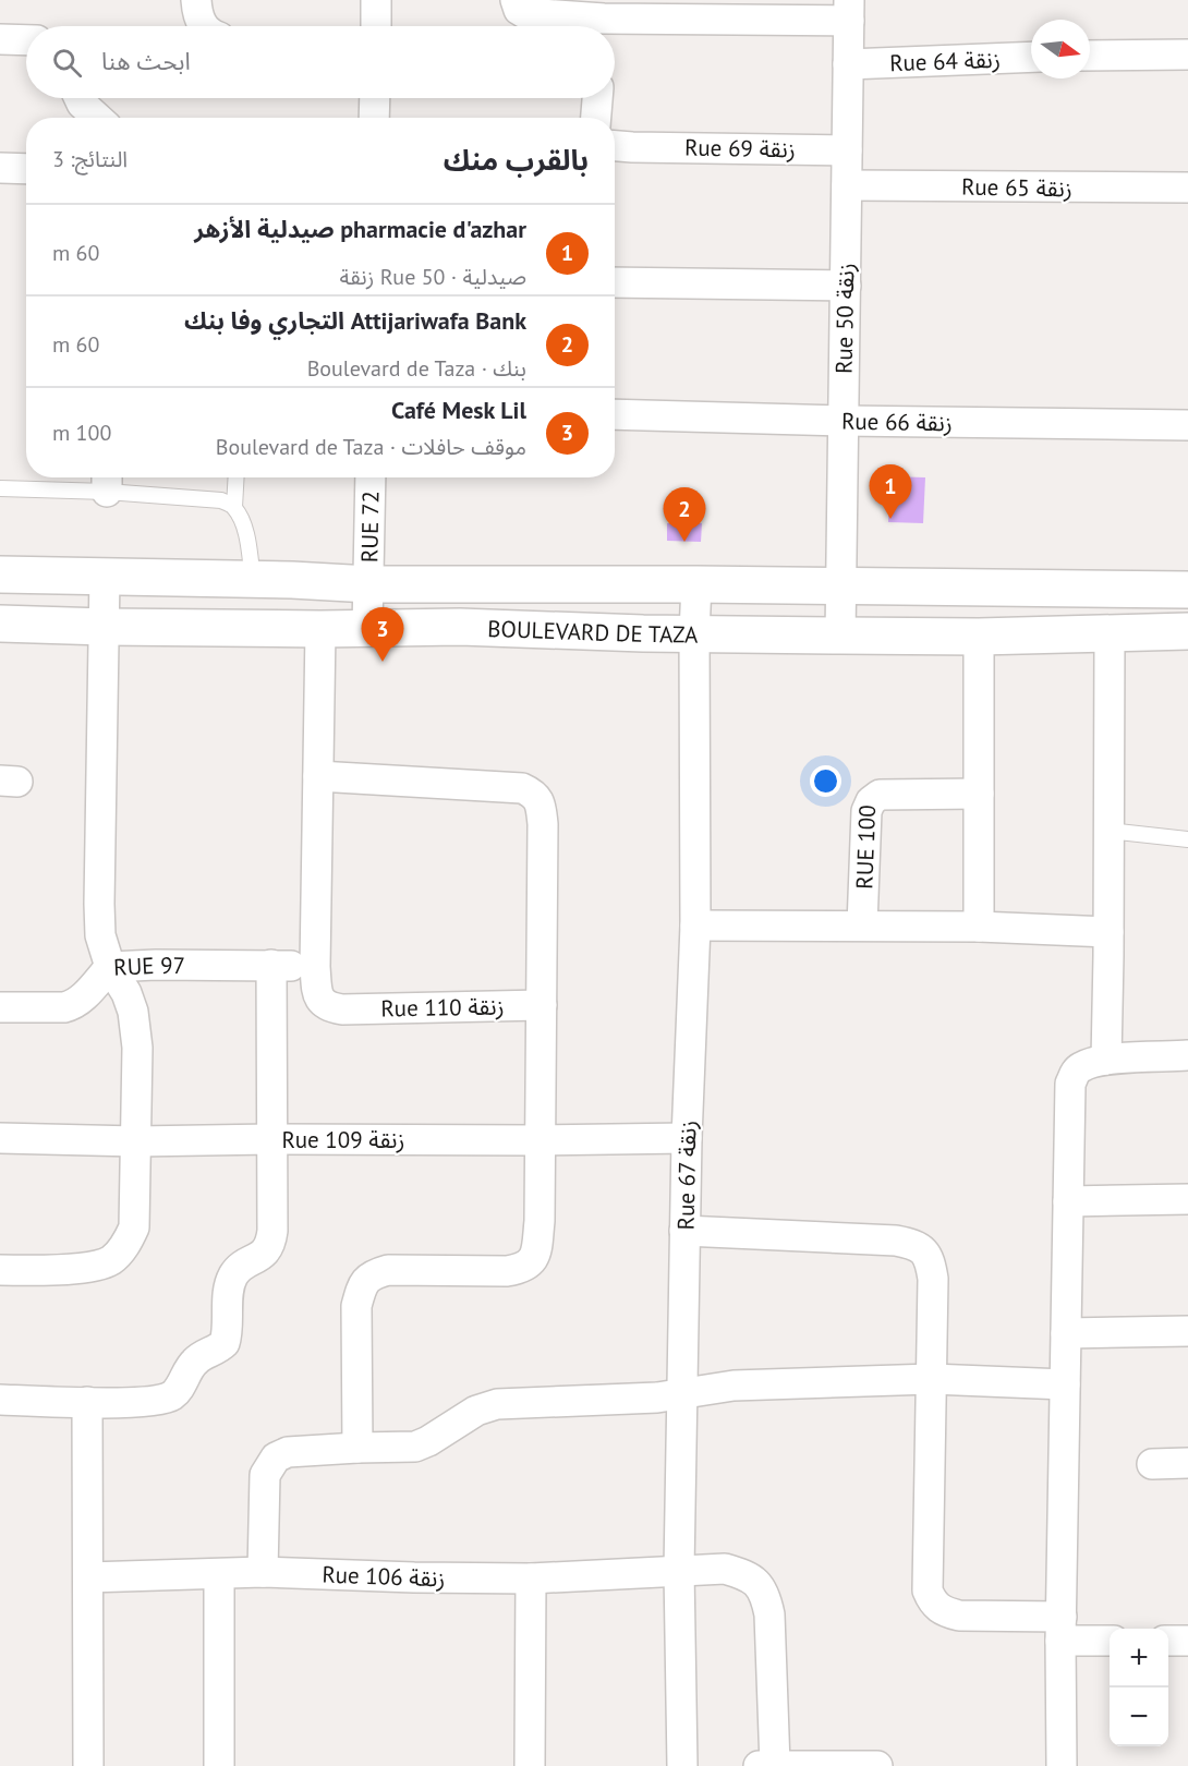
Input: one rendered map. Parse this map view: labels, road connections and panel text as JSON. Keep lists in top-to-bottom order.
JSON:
{
  "streets": {
    "street": [
      "Rue 64 زنقة",
      "Rue 69 زنقة",
      "Rue 65 زنقة",
      "Rue 50 زنقة",
      "Rue 66 زنقة",
      "RUE 72",
      "BOULEVARD DE TAZA",
      "RUE 100",
      "RUE 97",
      "Rue 110 زنقة",
      "Rue 109 زنقة",
      "Rue 67 زنقة",
      "Rue 106 زنقة"
    ]
  },
  "crossings": [
    ["Rue 64 زنقة", "Rue 50 زنقة"],
    ["Rue 69 زنقة", "Rue 50 زنقة"],
    ["Rue 65 زنقة", "Rue 50 زنقة"],
    ["Rue 50 زنقة", "Rue 66 زنقة"],
    ["Rue 50 زنقة", "BOULEVARD DE TAZA"],
    ["RUE 72", "BOULEVARD DE TAZA"],
    ["BOULEVARD DE TAZA", "Rue 67 زنقة"],
    ["RUE 97", "Rue 110 زنقة"],
    ["Rue 109 زنقة", "Rue 67 زنقة"],
    ["Rue 67 زنقة", "Rue 106 زنقة"]
  ],
  "north": "right",
  "page": {
    "search": "ابحث هنا",
    "heading": ["بالقرب منك", "النتائج: 3"],
    "list": [
      {
        "mark": "1",
        "name": "pharmacie d'azhar صيدلية الأزهر",
        "note": "صيدلية · Rue 50 زنقة",
        "value": "60 m"
      },
      {
        "mark": "2",
        "name": "Attijariwafa Bank التجاري وفا بنك",
        "note": "بنك · Boulevard de Taza",
        "value": "60 m"
      },
      {
        "mark": "3",
        "name": "Café Mesk Lil",
        "note": "موقف حافلات · Boulevard de Taza",
        "value": "100 m"
      }
    ],
    "pins": ["1", "2", "3"],
    "map_buttons": ["+", "−"]
  }
}
